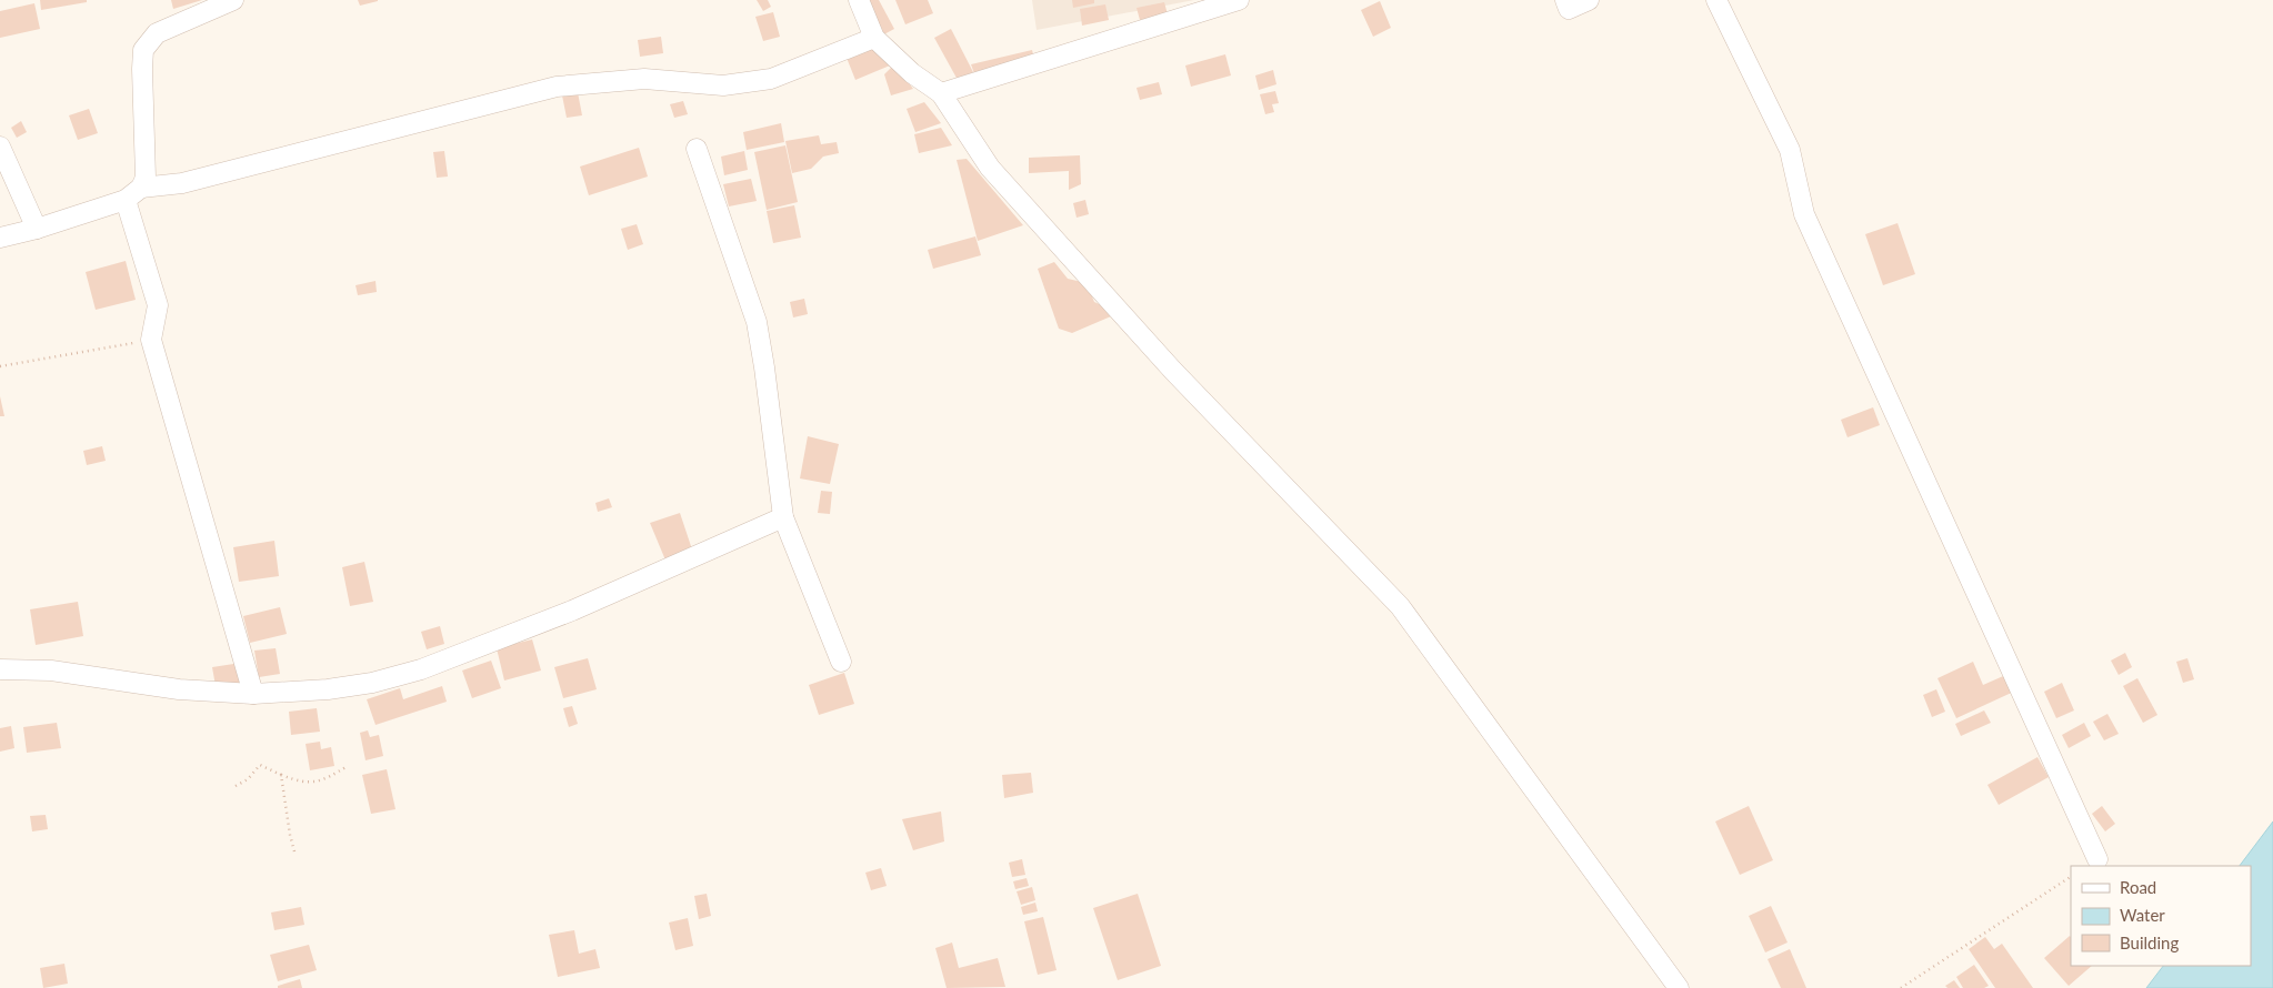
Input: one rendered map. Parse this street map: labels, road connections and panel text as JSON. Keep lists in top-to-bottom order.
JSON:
{
  "legend": ["Road", "Water", "Building"]
}
